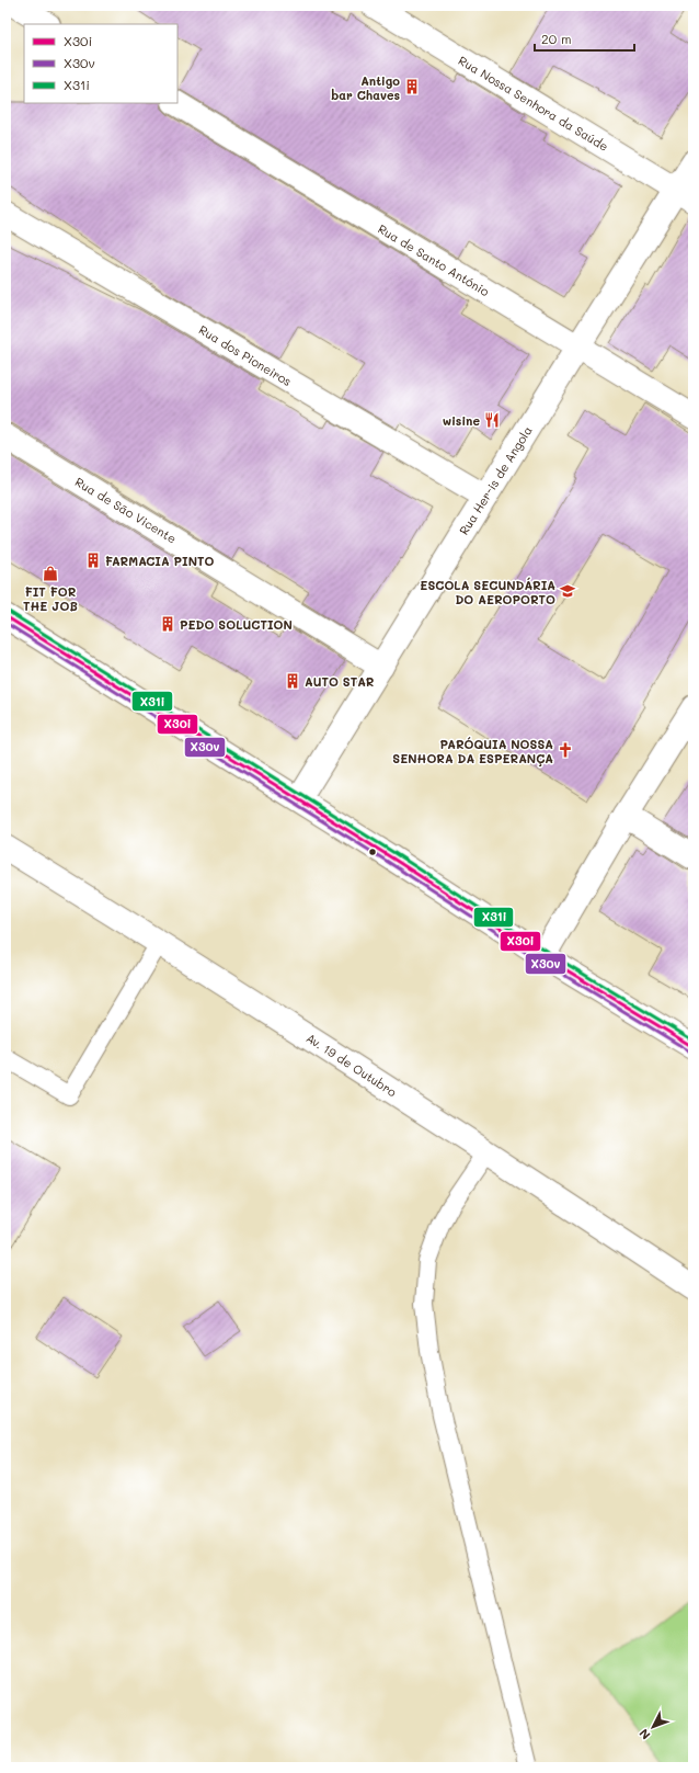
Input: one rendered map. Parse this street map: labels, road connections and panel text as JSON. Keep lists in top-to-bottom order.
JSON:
{
  "streets": {
    "street": [
      "Rua Nossa Senhora da Saúde",
      "Rua de Santo António",
      "Rua dos Pioneiros",
      "Rua Her-is de Angola",
      "Rua de São Vicente",
      "Av. 19 de Outubro"
    ]
  },
  "crossings": [
    ["Rua Nossa Senhora da Saúde", "Rua Her-is de Angola"],
    ["Rua de Santo António", "Rua Her-is de Angola"],
    ["Rua dos Pioneiros", "Rua Her-is de Angola"],
    ["Rua Her-is de Angola", "Rua de São Vicente"]
  ],
  "places": {
    "building": [
      "Antigo bar Chaves",
      "FARMACIA PINTO",
      "PEDO SOLUCTION",
      "AUTO STAR"
    ],
    "restaurant": ["wisine"],
    "shop": ["FIT FOR THE JOB"],
    "school or university": ["ESCOLA SECUNDÁRIA DO AEROPORTO"],
    "church": ["PARÓQUIA NOSSA SENHORA DA ESPERANÇA"]
  },
  "lines": ["transit line X31i", "transit line X30i", "transit line X30v"],
  "legend": ["X30i", "X30v", "X31i"],
  "scale_bar": "20 m",
  "north": "bottom left"
}
